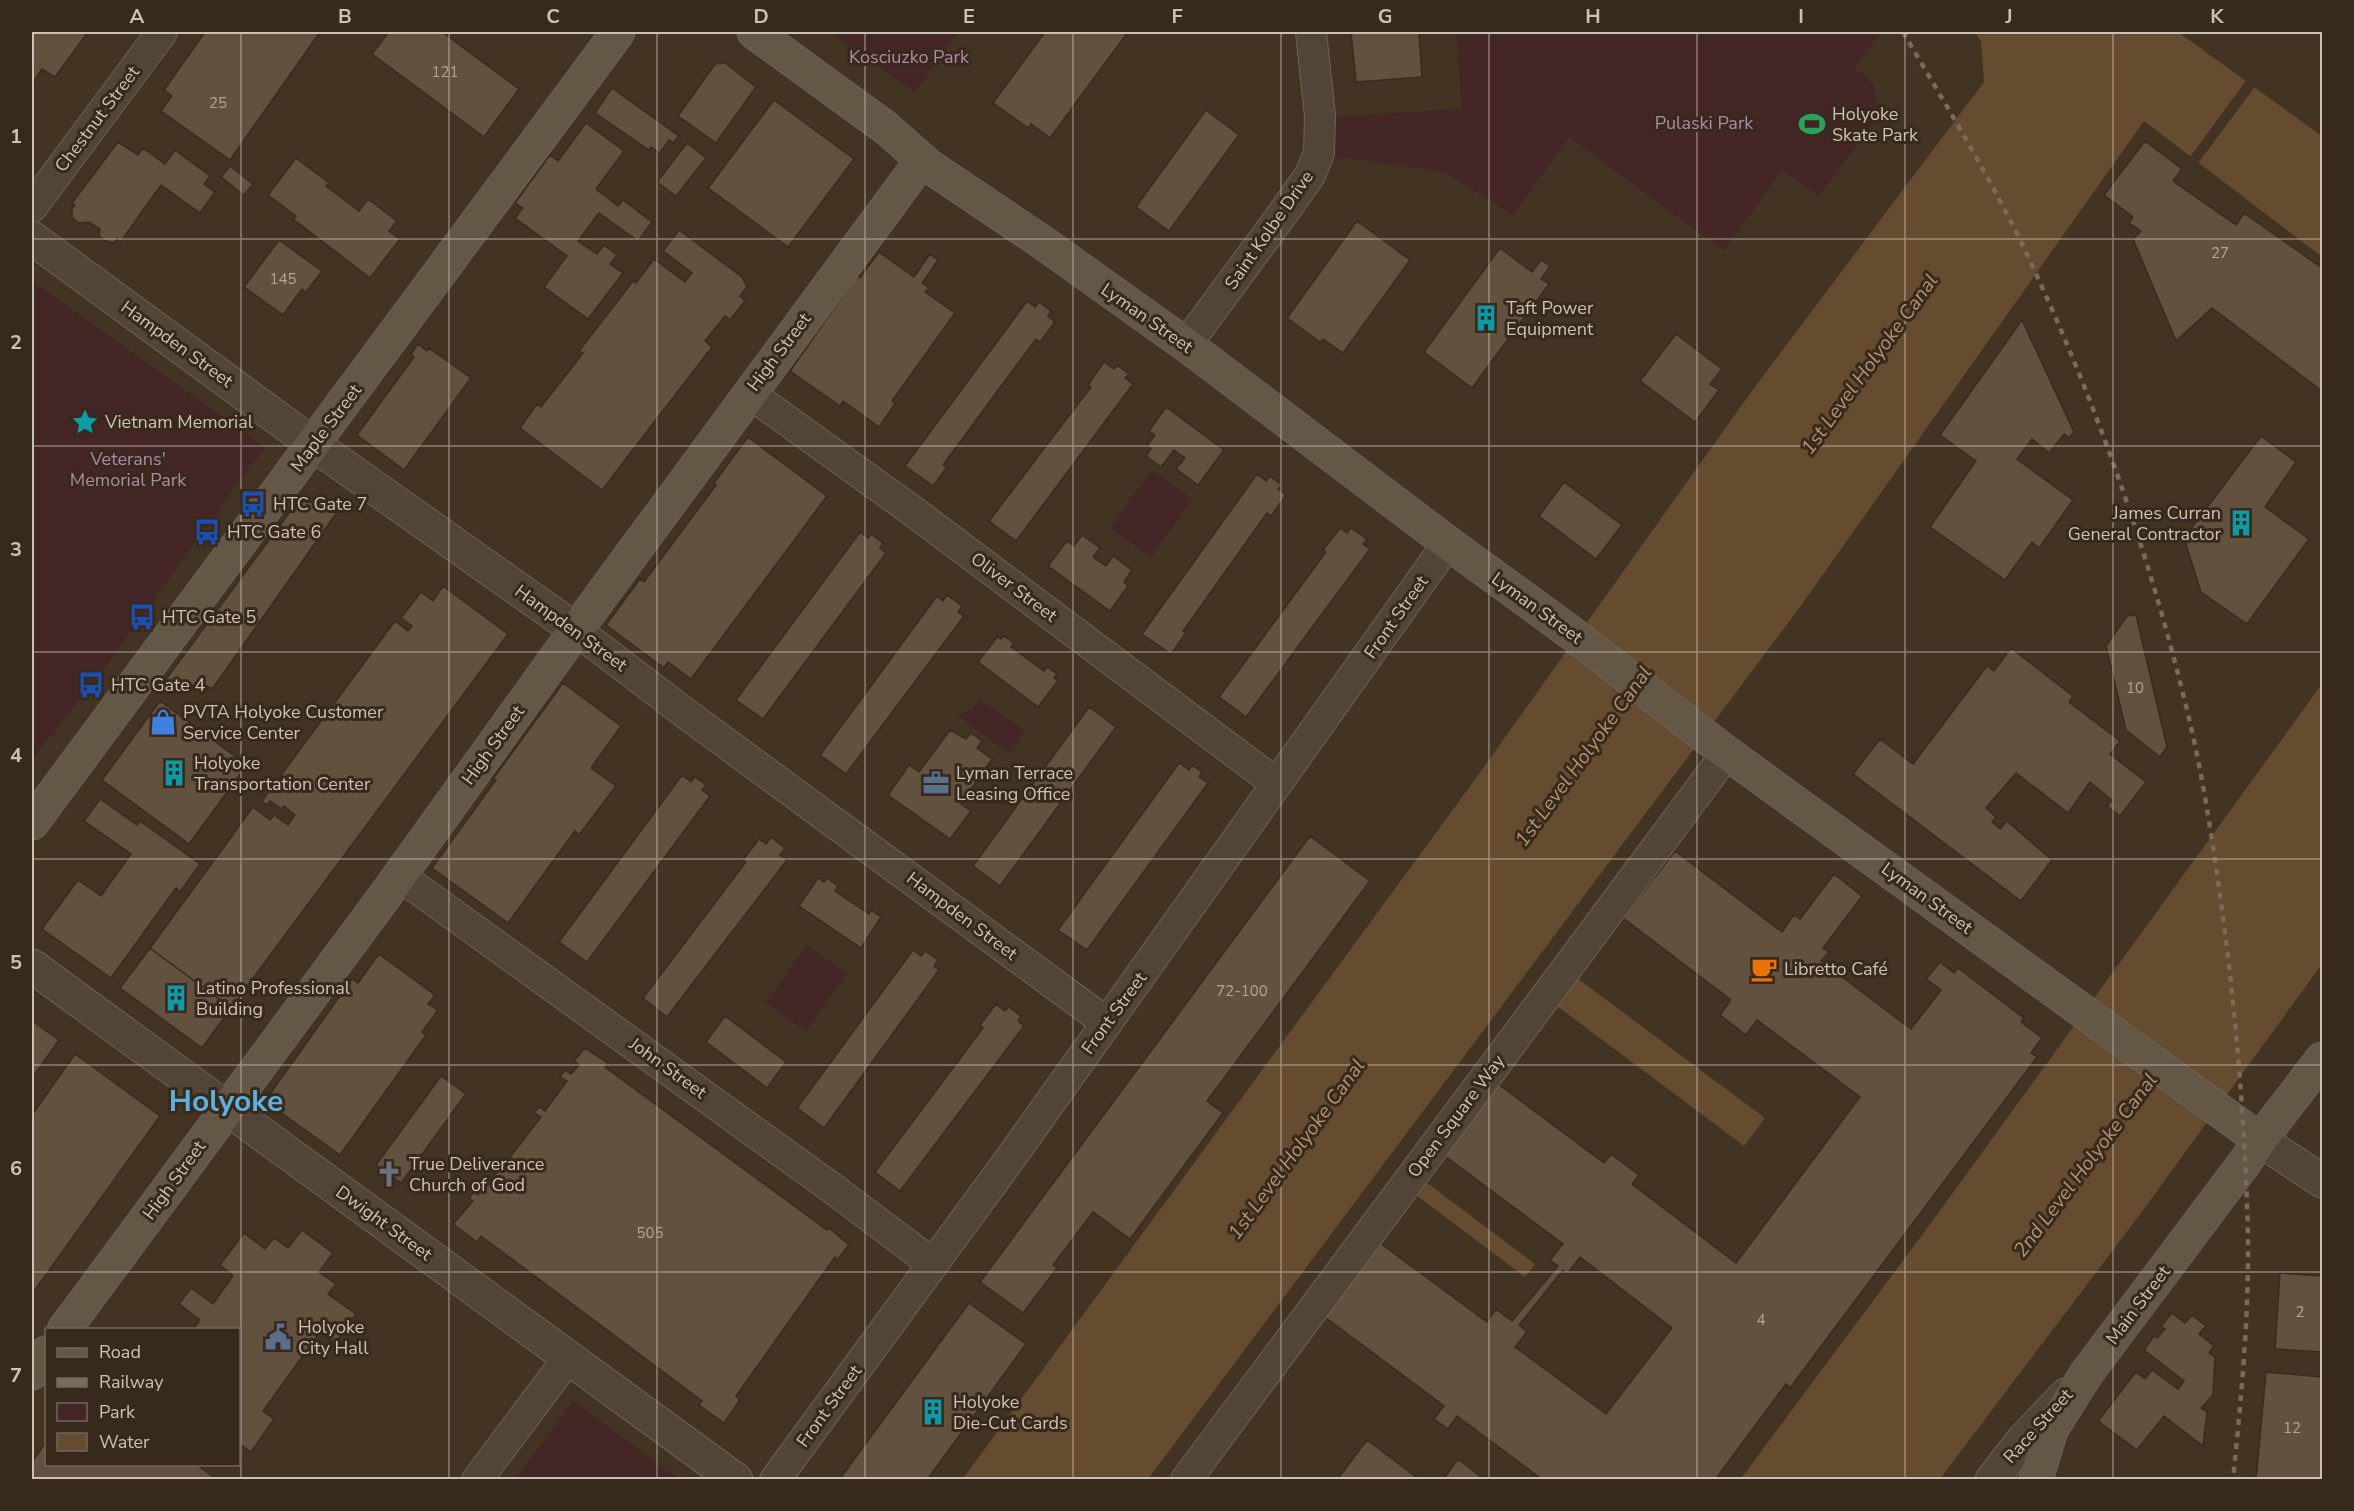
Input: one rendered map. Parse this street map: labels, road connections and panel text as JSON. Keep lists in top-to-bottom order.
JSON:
{
  "streets": {
    "main road": [
      "Lyman Street",
      "High Street",
      "Maple Street",
      "Main Street"
    ],
    "street": [
      "Chestnut Street",
      "Saint Kolbe Drive",
      "Hampden Street",
      "Oliver Street",
      "Front Street",
      "John Street",
      "Open Square Way",
      "Dwight Street",
      "Race Street"
    ]
  },
  "crossings": [
    ["Saint Kolbe Drive", "Lyman Street"],
    ["Lyman Street", "High Street"],
    ["Lyman Street", "Front Street"],
    ["Lyman Street", "Open Square Way"],
    ["Lyman Street", "Main Street"],
    ["Hampden Street", "High Street"],
    ["Hampden Street", "Maple Street"],
    ["Hampden Street", "Front Street"],
    ["High Street", "Oliver Street"],
    ["High Street", "John Street"],
    ["High Street", "Dwight Street"],
    ["Oliver Street", "Front Street"],
    ["Front Street", "John Street"],
    ["Main Street", "Race Street"]
  ],
  "districts": ["Holyoke"],
  "water": ["1st Level Holyoke Canal", "2nd Level Holyoke Canal"],
  "parks": ["Kosciuzko Park", "Pulaski Park", "Veterans' Memorial Park"],
  "places": {
    "sports": ["Holyoke Skate Park"],
    "building": [
      "Taft Power Equipment",
      "James Curran General Contractor",
      "Holyoke Transportation Center",
      "Latino Professional Building",
      "Holyoke Die-Cut Cards"
    ],
    "place": ["Vietnam Memorial"],
    "bus stop": [
      "HTC Gate 7",
      "HTC Gate 6",
      "HTC Gate 5",
      "HTC Gate 4"
    ],
    "shop": ["PVTA Holyoke Customer Service Center"],
    "office": ["Lyman Terrace Leasing Office"],
    "cafe": ["Libretto Café"],
    "church": ["True Deliverance Church of God"],
    "public building": ["Holyoke City Hall"]
  },
  "house_numbers": [
    "121",
    "25",
    "27",
    "145",
    "10",
    "72-100",
    "505",
    "2",
    "4",
    "12"
  ],
  "legend": [
    "Road",
    "Railway",
    "Park",
    "Water"
  ],
  "grid": {
    "columns": [
      "A",
      "B",
      "C",
      "D",
      "E",
      "F",
      "G",
      "H",
      "I",
      "J",
      "K"
    ],
    "rows": [
      "1",
      "2",
      "3",
      "4",
      "5",
      "6",
      "7"
    ]
  }
}
